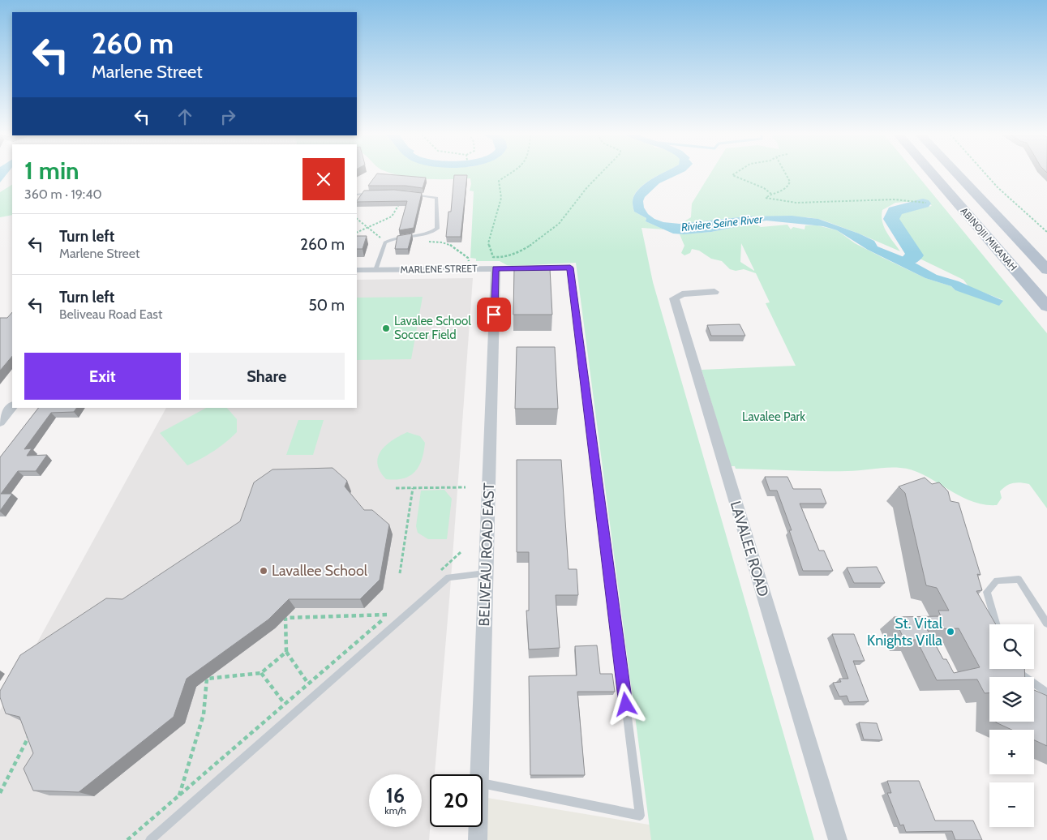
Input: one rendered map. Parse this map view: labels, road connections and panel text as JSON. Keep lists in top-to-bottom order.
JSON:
{
  "streets": {
    "main road": ["ABINOJII MIKANAH"],
    "street": ["MARLENE STREET", "LAVALEE ROAD", "BELIVEAU ROAD EAST"]
  },
  "crossings": [
    ["MARLENE STREET", "BELIVEAU ROAD EAST"]
  ],
  "water": ["Rivière Seine River"],
  "parks": ["Lavalee Park"],
  "places": ["Lavalee School Soccer Field", "Lavallee School", "St. Vital Knights Villa"],
  "page": {
    "turn": ["260 m", "Marlene Street"],
    "heading": ["1 min", "360 m · 19:40"],
    "list": [
      {
        "name": "Turn left",
        "note": "Marlene Street",
        "value": "260 m"
      },
      {
        "name": "Turn left",
        "note": "Beliveau Road East",
        "value": "50 m"
      }
    ],
    "buttons": ["Exit", "Share"],
    "map_buttons": ["+", "−"],
    "speed": "16 km/h",
    "limit": "20"
  }
}
